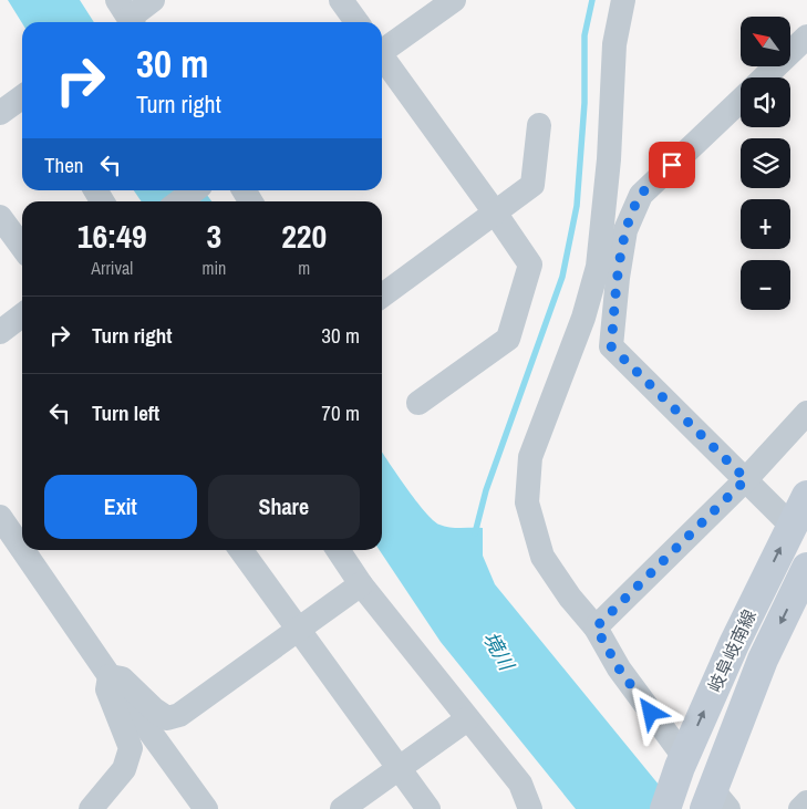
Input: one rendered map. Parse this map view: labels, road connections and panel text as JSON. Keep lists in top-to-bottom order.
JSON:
{
  "streets": {
    "main road": ["岐阜岐南線"]
  },
  "water": ["境川"],
  "north": "top left",
  "page": {
    "map_buttons": ["+", "−"],
    "turn": ["30 m", "Turn right"],
    "then": "Then",
    "eta": [
      "16:49",
      "Arrival",
      "3",
      "min",
      "220",
      "m"
    ],
    "list": [
      {
        "name": "Turn right",
        "value": "30 m"
      },
      {
        "name": "Turn left",
        "value": "70 m"
      }
    ],
    "buttons": ["Exit", "Share"]
  }
}
